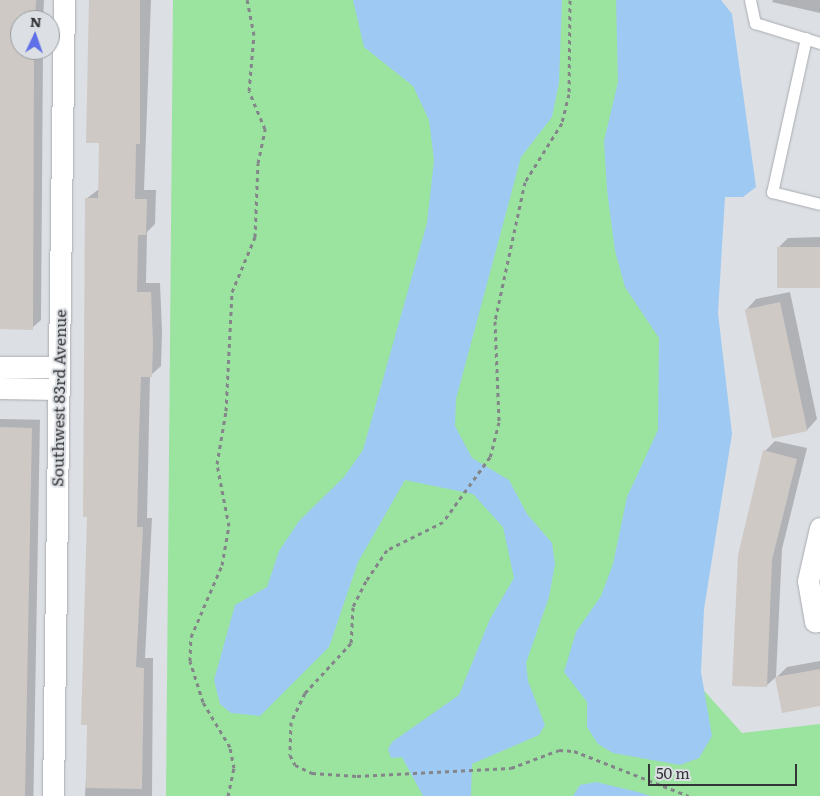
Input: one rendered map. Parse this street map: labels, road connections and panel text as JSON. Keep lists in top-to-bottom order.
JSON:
{
  "streets": {
    "street": ["Southwest 83rd Avenue"]
  },
  "scale_bar": "50 m",
  "north": "top"
}
